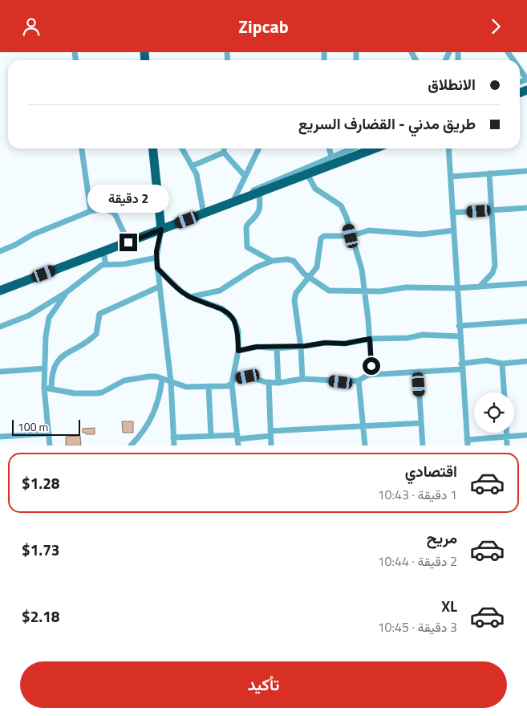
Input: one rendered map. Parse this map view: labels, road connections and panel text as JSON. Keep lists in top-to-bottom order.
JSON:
{
  "scale_bar": "100 m",
  "page": {
    "header": "Zipcab",
    "banner": ["الانطلاق", "طريق مدني - القضارف السريع"],
    "bubble": "2 دقيقة",
    "scale": "100 m",
    "list": [
      {
        "name": "اقتصادي",
        "note": "1 دقيقة · 10:43",
        "value": "$1.28"
      },
      {
        "name": "مريح",
        "note": "2 دقيقة · 10:44",
        "value": "$1.73"
      },
      {
        "name": "XL",
        "note": "3 دقيقة · 10:45",
        "value": "$2.18"
      }
    ],
    "buttons": "تأكيد"
  }
}
